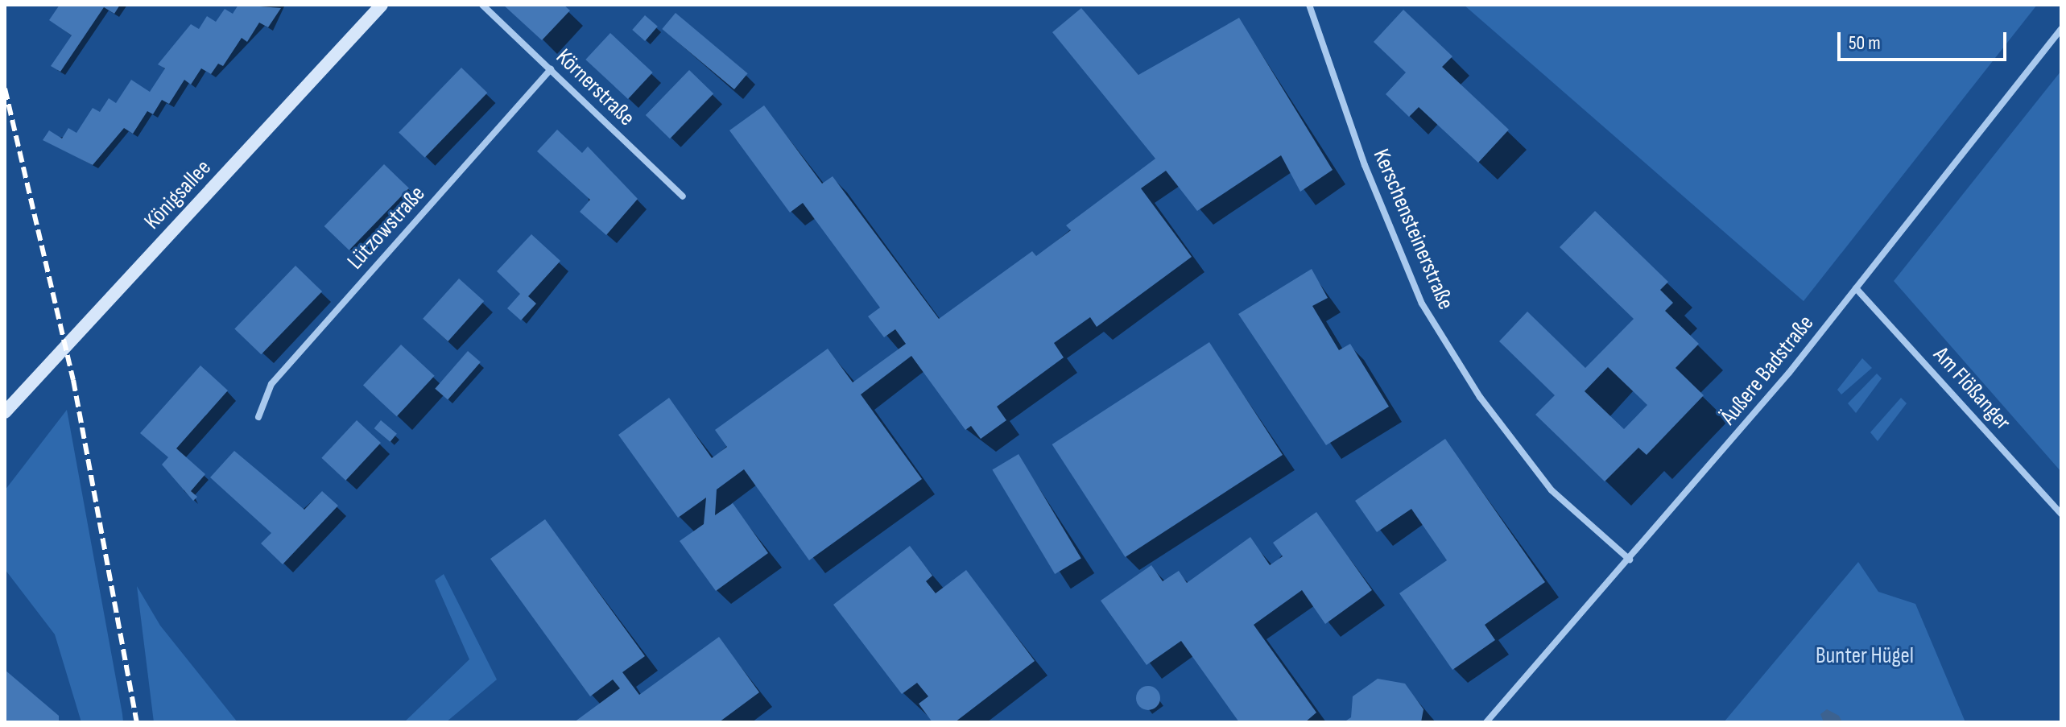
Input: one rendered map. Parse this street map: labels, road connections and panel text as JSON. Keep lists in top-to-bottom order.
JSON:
{
  "streets": {
    "main road": ["Königsallee"],
    "street": [
      "Körnerstraße",
      "Lützowstraße",
      "Kerschensteinerstraße",
      "Äußere Badstraße",
      "Am Flößanger"
    ]
  },
  "crossings": [
    ["Körnerstraße", "Lützowstraße"],
    ["Kerschensteinerstraße", "Äußere Badstraße"],
    ["Äußere Badstraße", "Am Flößanger"]
  ],
  "parks": ["Bunter Hügel"],
  "scale_bar": "50 m"
}
